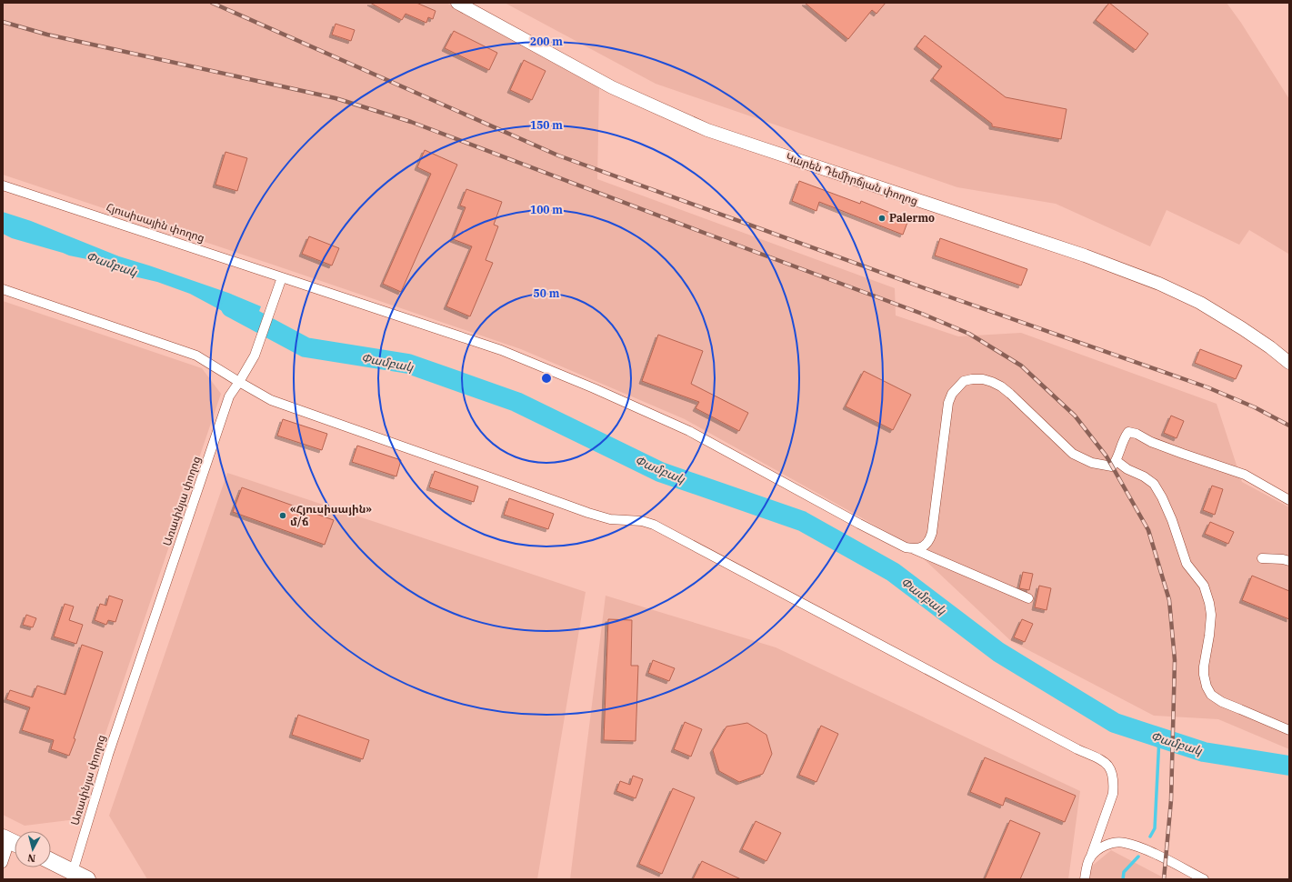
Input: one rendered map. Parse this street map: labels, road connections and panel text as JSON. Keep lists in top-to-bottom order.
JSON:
{
  "streets": {
    "main road": ["Կարեն Դեմիրճյան փողոց"],
    "street": ["Հյուսիսային փողոց", "Առափնյա փողոց"]
  },
  "crossings": [
    ["Հյուսիսային փողոց", "Առափնյա փողոց"]
  ],
  "water": ["Փամբակ"],
  "places": ["Palermo", "«Հյուսիսային» մ/ճ"],
  "north": "bottom",
  "rings": [
    "200 m",
    "150 m",
    "100 m",
    "50 m"
  ]
}
